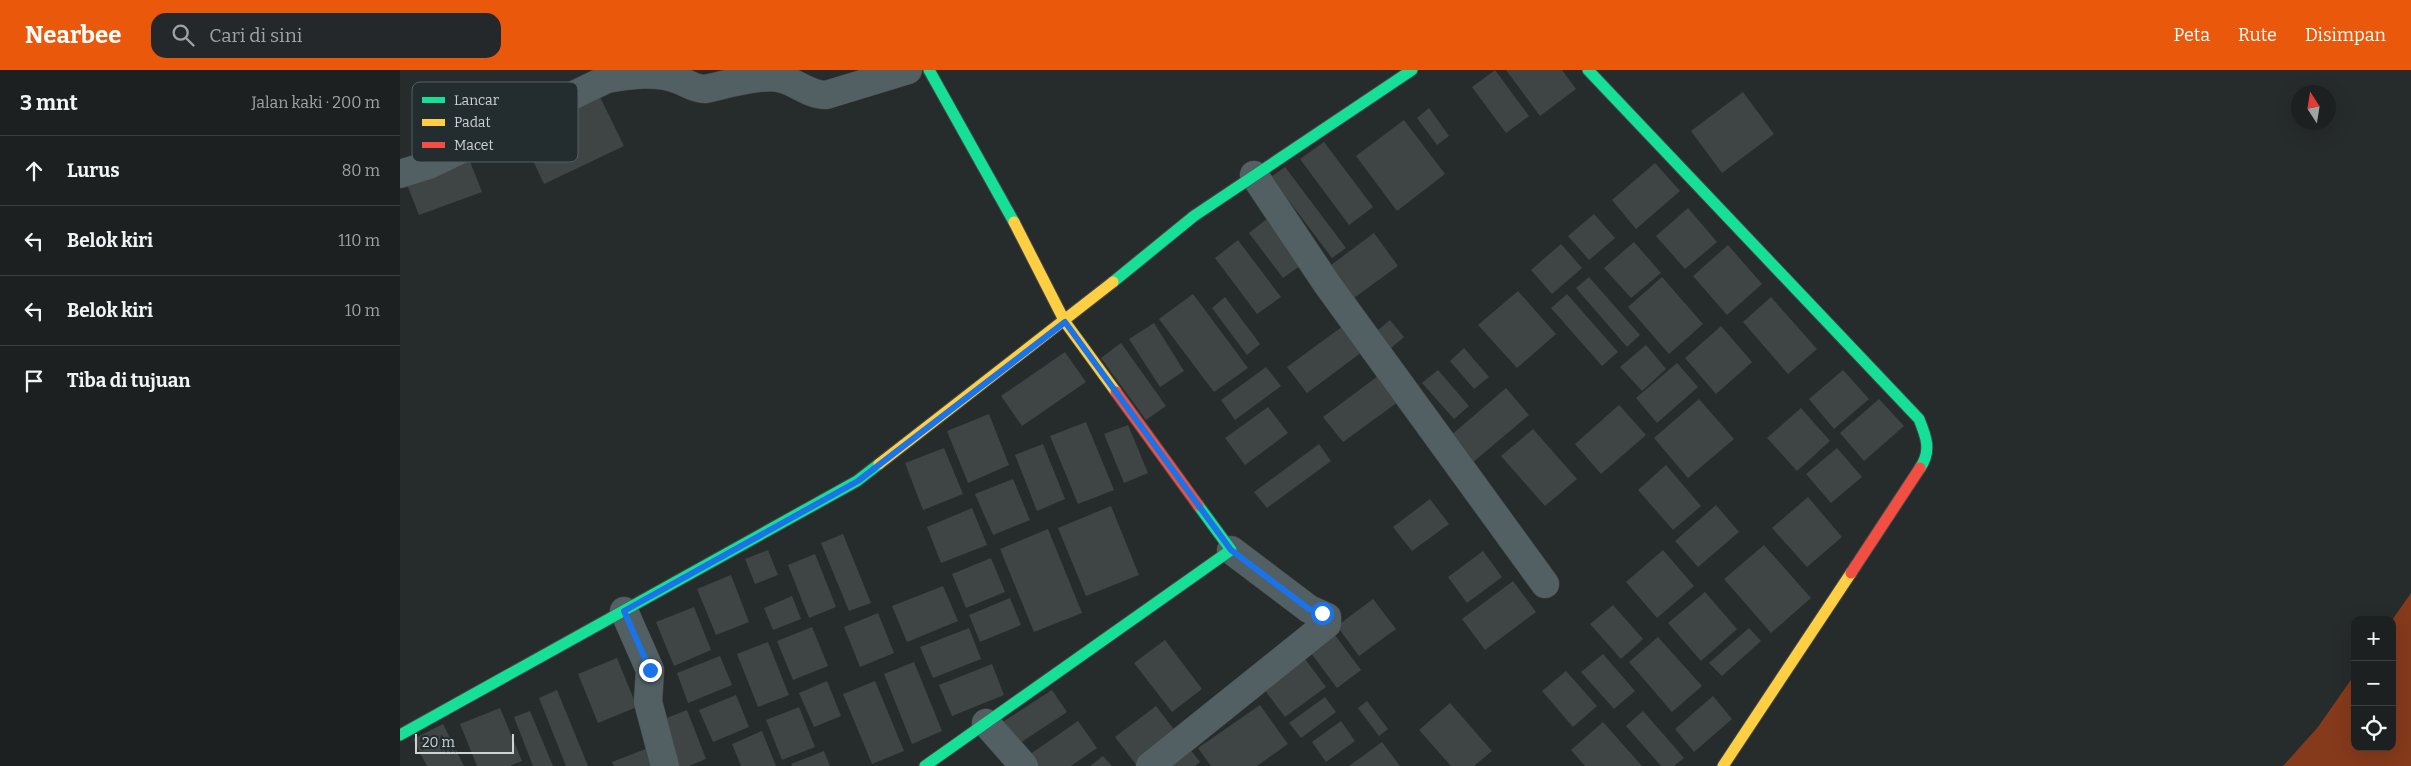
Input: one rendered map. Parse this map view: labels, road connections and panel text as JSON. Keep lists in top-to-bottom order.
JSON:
{
  "legend": ["Lancar", "Padat", "Macet"],
  "scale_bar": "20 m",
  "north": "top",
  "page": {
    "header": "Nearbee",
    "search": "Cari di sini",
    "nav": ["Peta", "Rute", "Disimpan"],
    "heading": ["3 mnt", "Jalan kaki · 200 m"],
    "list": [
      ["Lurus", "80 m"],
      ["Belok kiri", "110 m"],
      ["Belok kiri", "10 m"],
      "Tiba di tujuan"
    ],
    "map_buttons": ["+", "−"],
    "scale": "20 m"
  }
}
